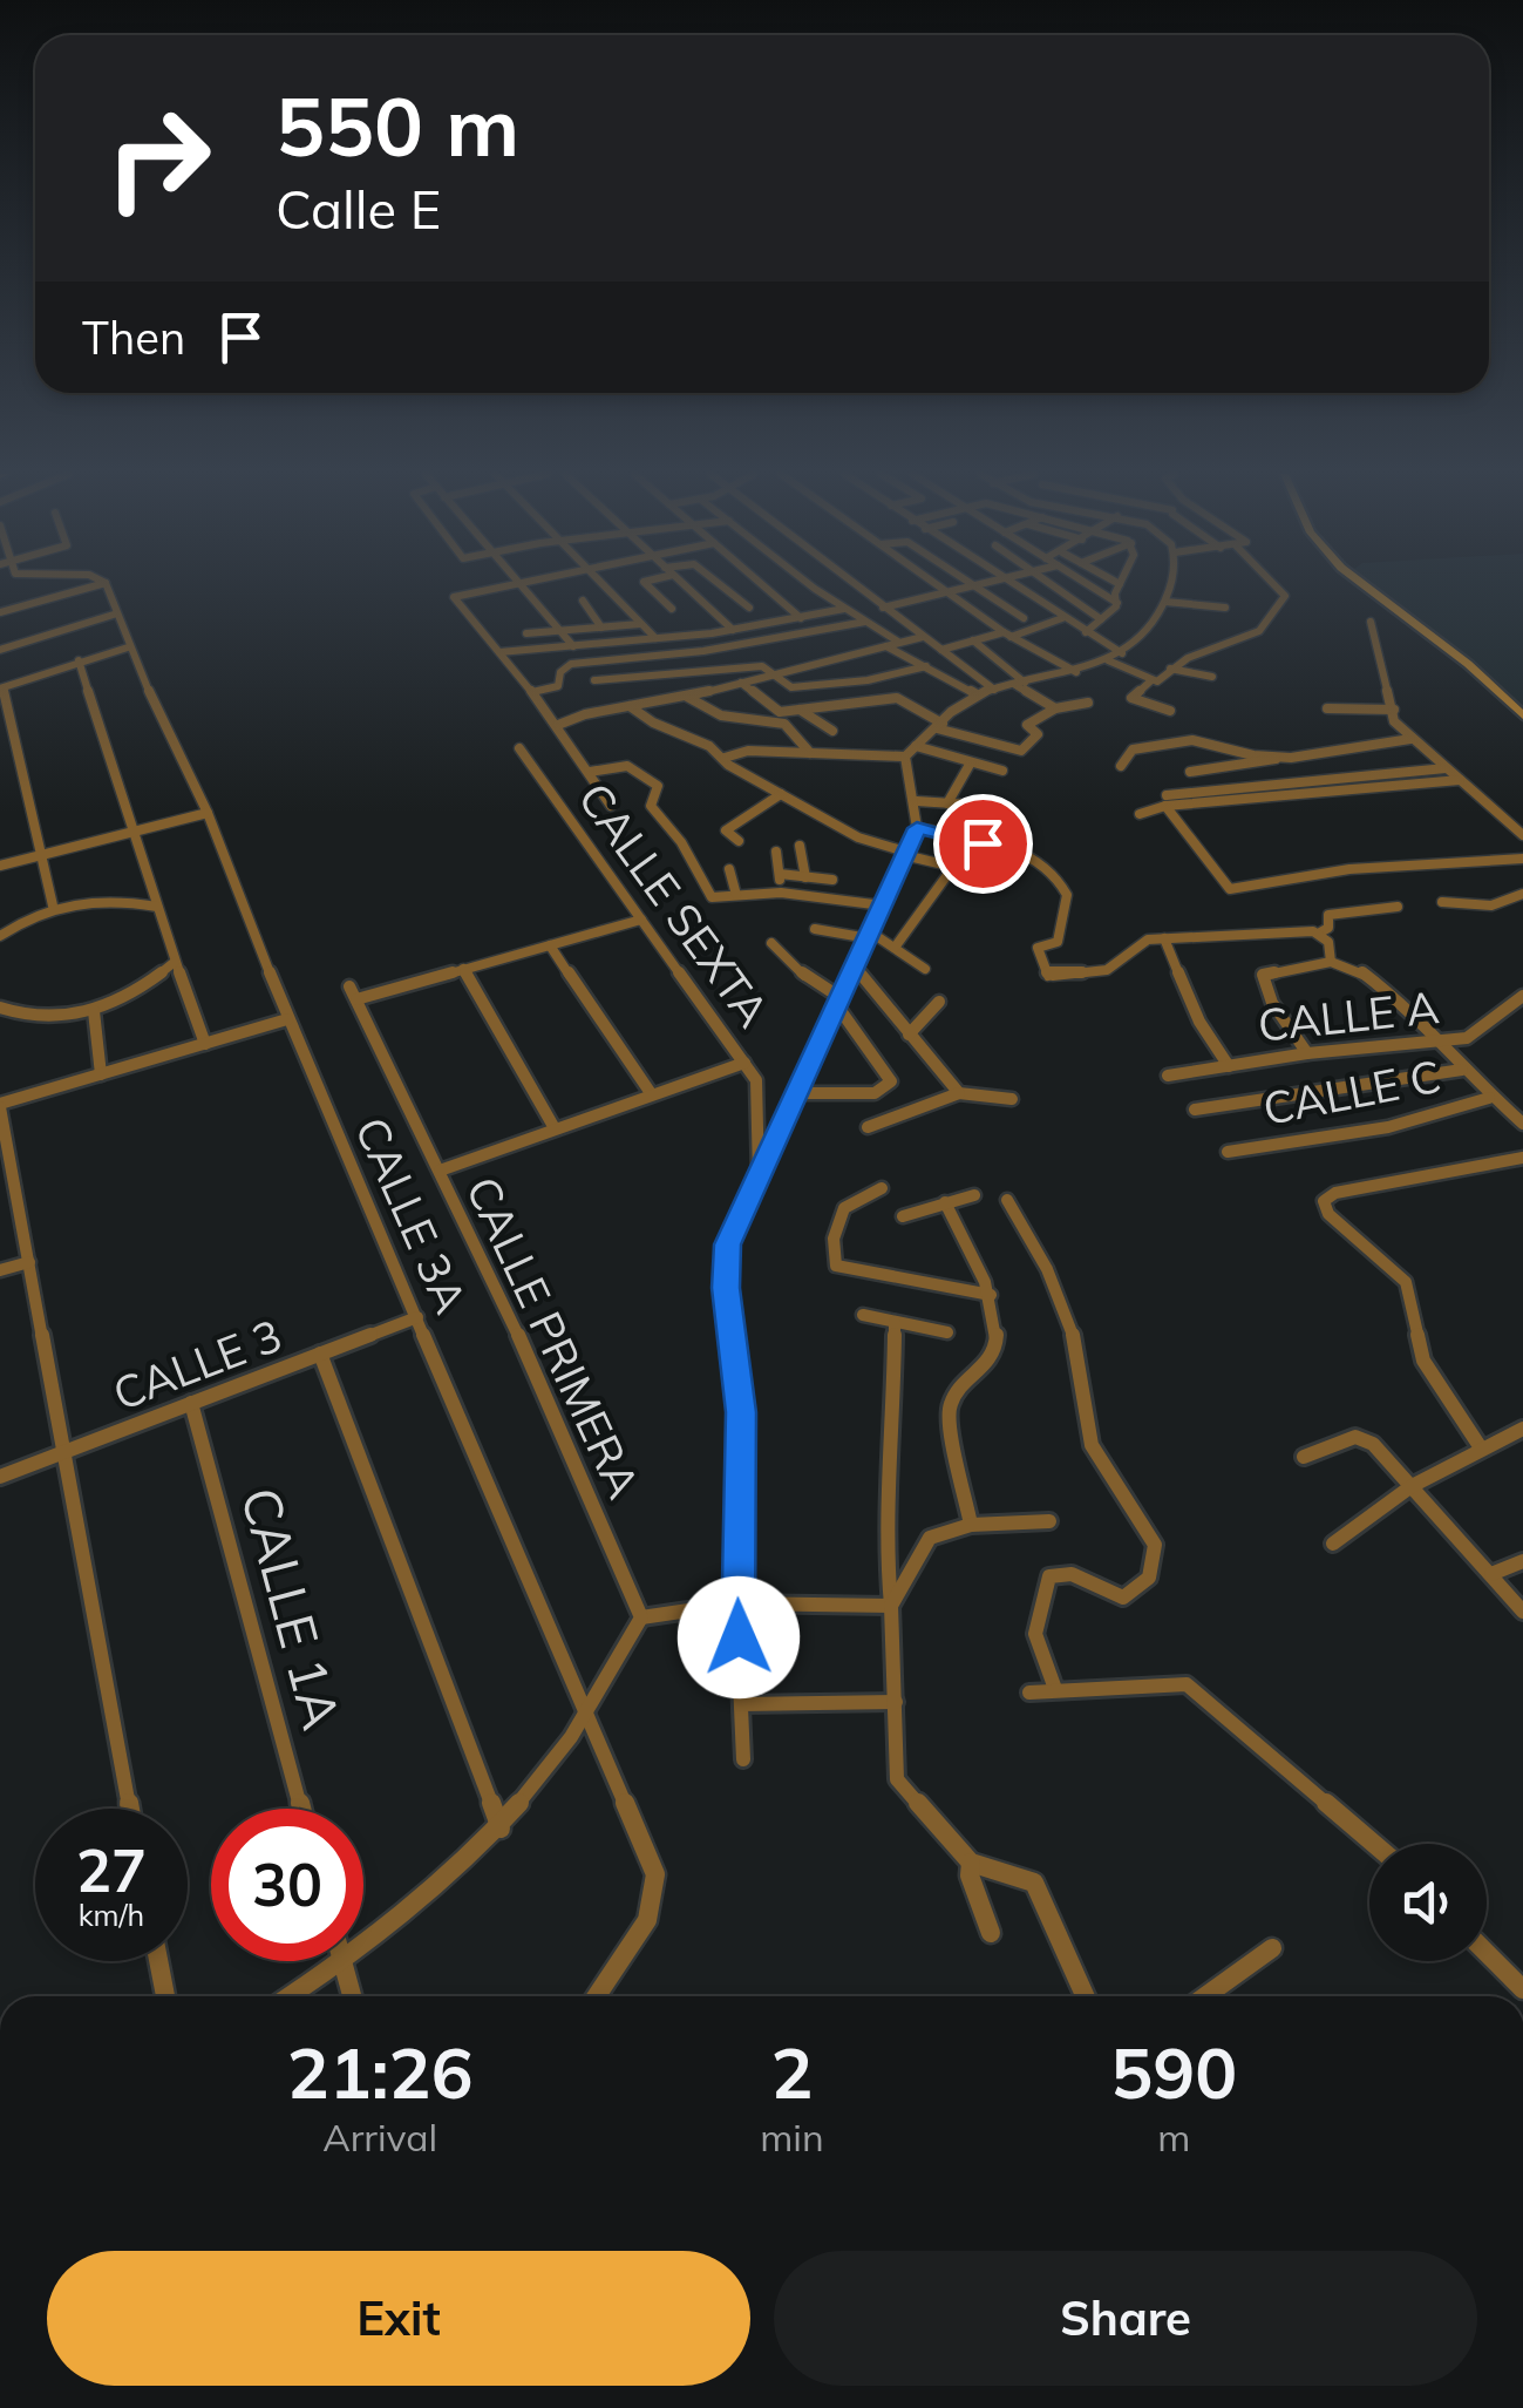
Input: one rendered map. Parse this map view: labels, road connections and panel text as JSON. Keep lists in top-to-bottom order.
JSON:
{
  "streets": {
    "street": [
      "CALLE SEXTA",
      "CALLE A",
      "CALLE C",
      "CALLE 3A",
      "CALLE PRIMERA",
      "CALLE 3",
      "CALLE 1A"
    ]
  },
  "crossings": [
    ["CALLE 3A", "CALLE 3"],
    ["CALLE 3", "CALLE 1A"]
  ],
  "page": {
    "turn": ["550 m", "Calle E"],
    "then": "Then",
    "speed": "27 km/h",
    "limit": "30",
    "eta": [
      "21:26",
      "Arrival",
      "2",
      "min",
      "590",
      "m"
    ],
    "buttons": ["Exit", "Share"]
  }
}
